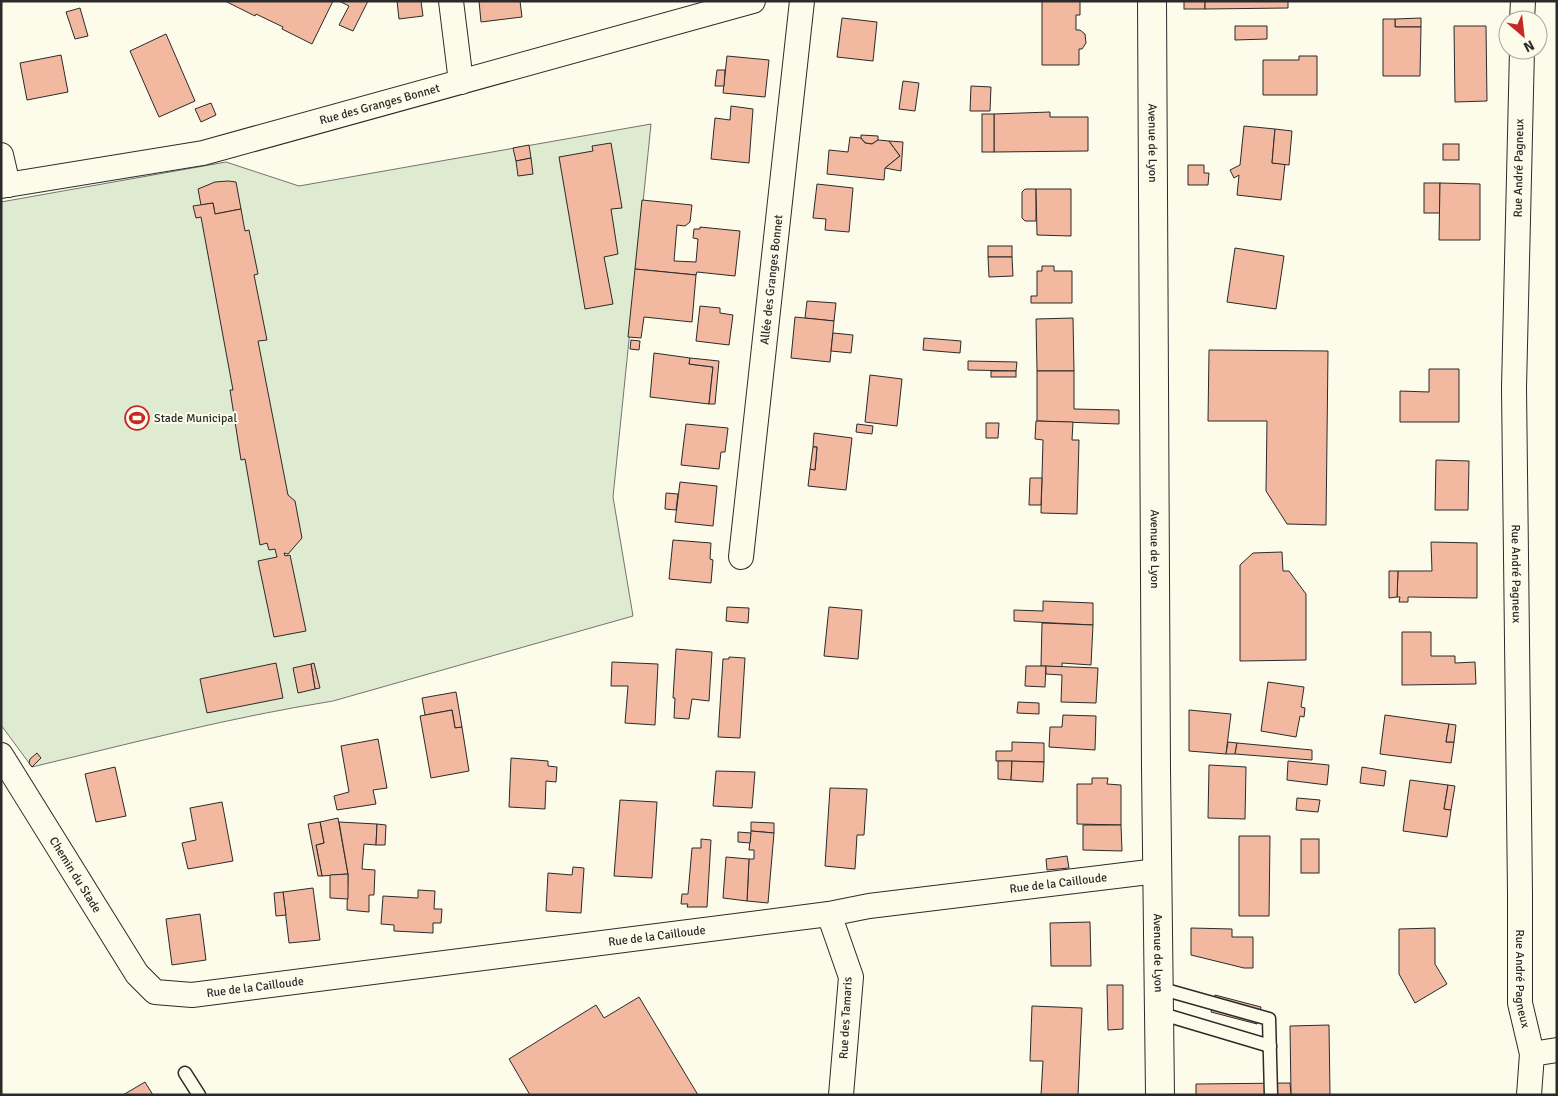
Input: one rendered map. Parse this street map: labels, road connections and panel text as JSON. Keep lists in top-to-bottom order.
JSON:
{
  "streets": {
    "main road": ["Avenue de Lyon"],
    "street": [
      "Rue des Granges Bonnet",
      "Rue André Pagneux",
      "Allée des Granges Bonnet",
      "Chemin du Stade",
      "Rue de la Cailloude",
      "Rue des Tamaris"
    ]
  },
  "crossings": [
    ["Avenue de Lyon", "Rue de la Cailloude"],
    ["Chemin du Stade", "Rue de la Cailloude"],
    ["Rue de la Cailloude", "Rue des Tamaris"]
  ],
  "places": {
    "sports": ["Stade Municipal"]
  },
  "north": "bottom right"
}
